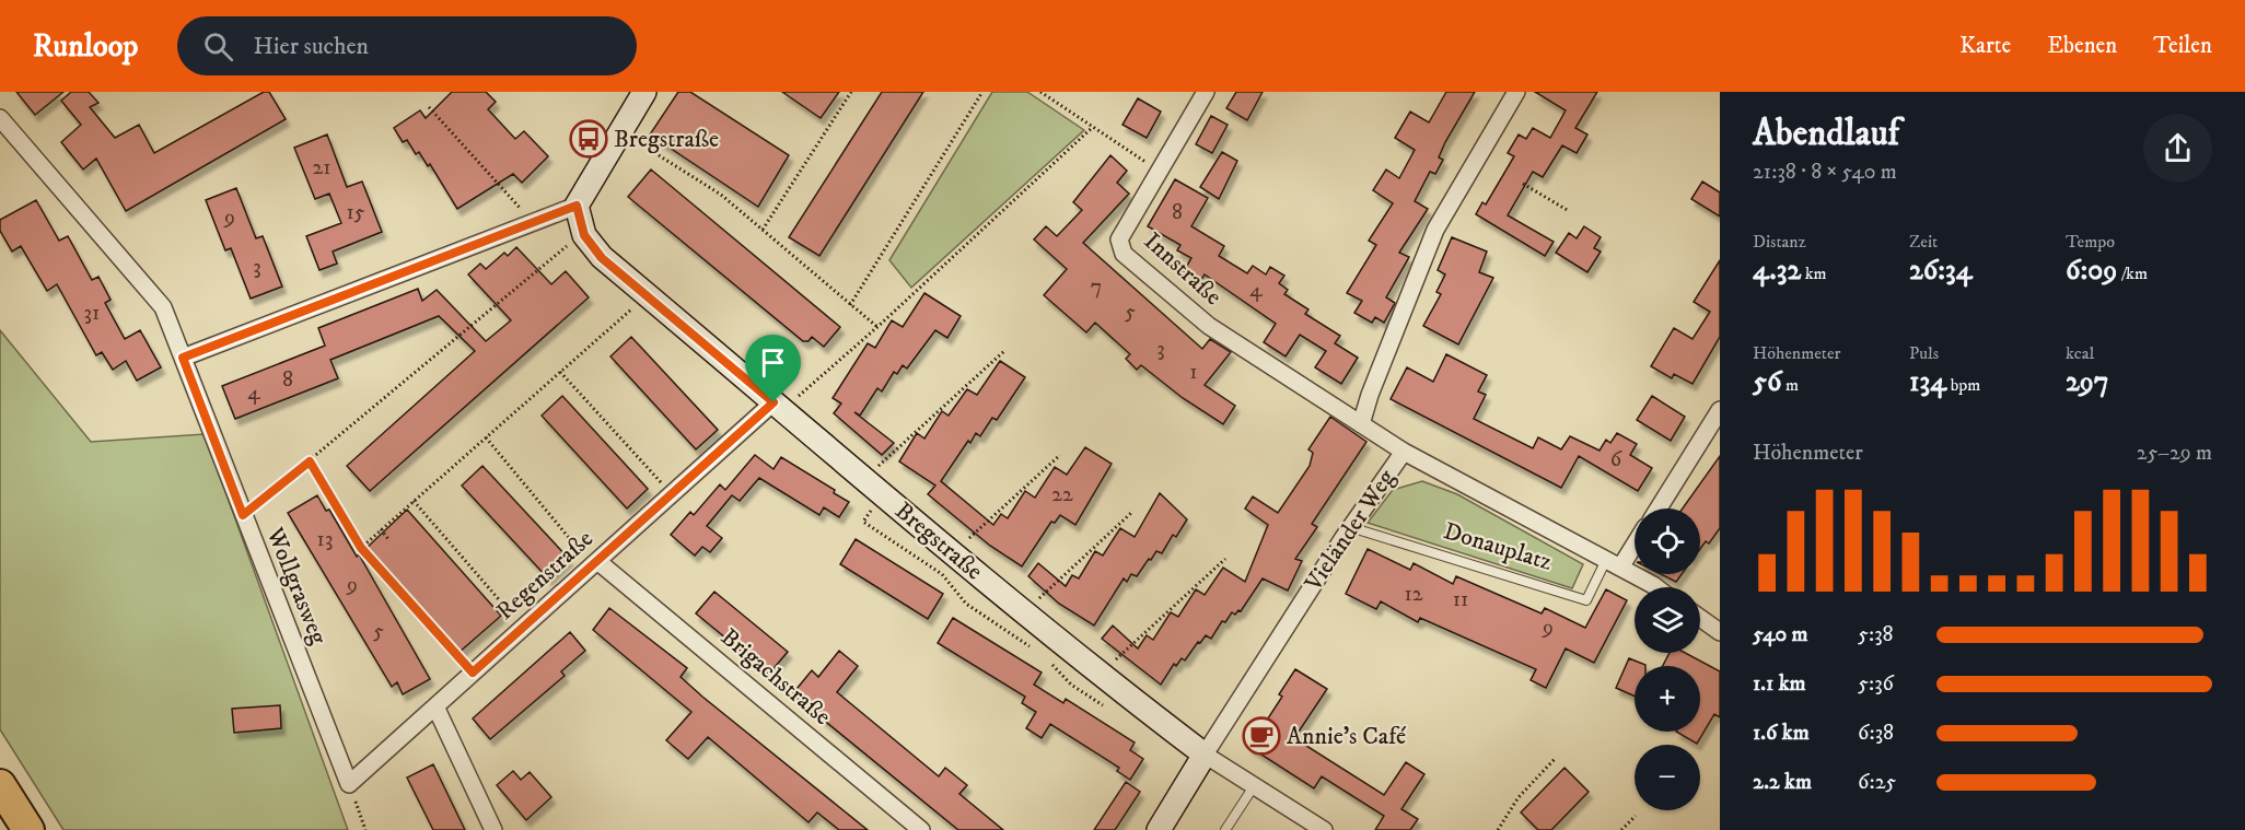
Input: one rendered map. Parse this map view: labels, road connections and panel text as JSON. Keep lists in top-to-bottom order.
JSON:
{
  "streets": {
    "street": [
      "Innstraße",
      "Vieländer Weg",
      "Bregstraße",
      "Donauplatz",
      "Regenstraße",
      "Wollgrasweg",
      "Brigachstraße"
    ]
  },
  "crossings": [
    ["Innstraße", "Vieländer Weg"],
    ["Vieländer Weg", "Bregstraße"],
    ["Vieländer Weg", "Donauplatz"],
    ["Bregstraße", "Regenstraße"],
    ["Regenstraße", "Wollgrasweg"],
    ["Regenstraße", "Brigachstraße"]
  ],
  "places": {
    "bus stop": ["Bregstraße"],
    "cafe": ["Annie's Café"]
  },
  "house_numbers": [
    "21",
    "15",
    "8",
    "9",
    "3",
    "7",
    "4",
    "5",
    "31",
    "3",
    "1",
    "8",
    "4",
    "6",
    "22",
    "13",
    "9",
    "12",
    "11",
    "9",
    "5"
  ],
  "page": {
    "header": "Runloop",
    "search": "Hier suchen",
    "nav": ["Karte", "Ebenen", "Teilen"],
    "heading": ["Abendlauf", "21:38 · 8 × 540 m"],
    "stats": [
      ["Distanz", "4.32 km"],
      ["Zeit", "26:34"],
      ["Tempo", "6:09 /km"],
      ["Höhenmeter", "56 m"],
      ["Puls", "134 bpm"],
      ["kcal", "297"]
    ],
    "chart": ["Höhenmeter", "25–29 m"],
    "map_buttons": ["+", "−"],
    "list": [
      {
        "name": "540 m",
        "note": "5:38"
      },
      {
        "name": "1.1 km",
        "note": "5:36"
      },
      {
        "name": "1.6 km",
        "note": "6:38"
      },
      {
        "name": "2.2 km",
        "note": "6:25"
      }
    ]
  }
}
